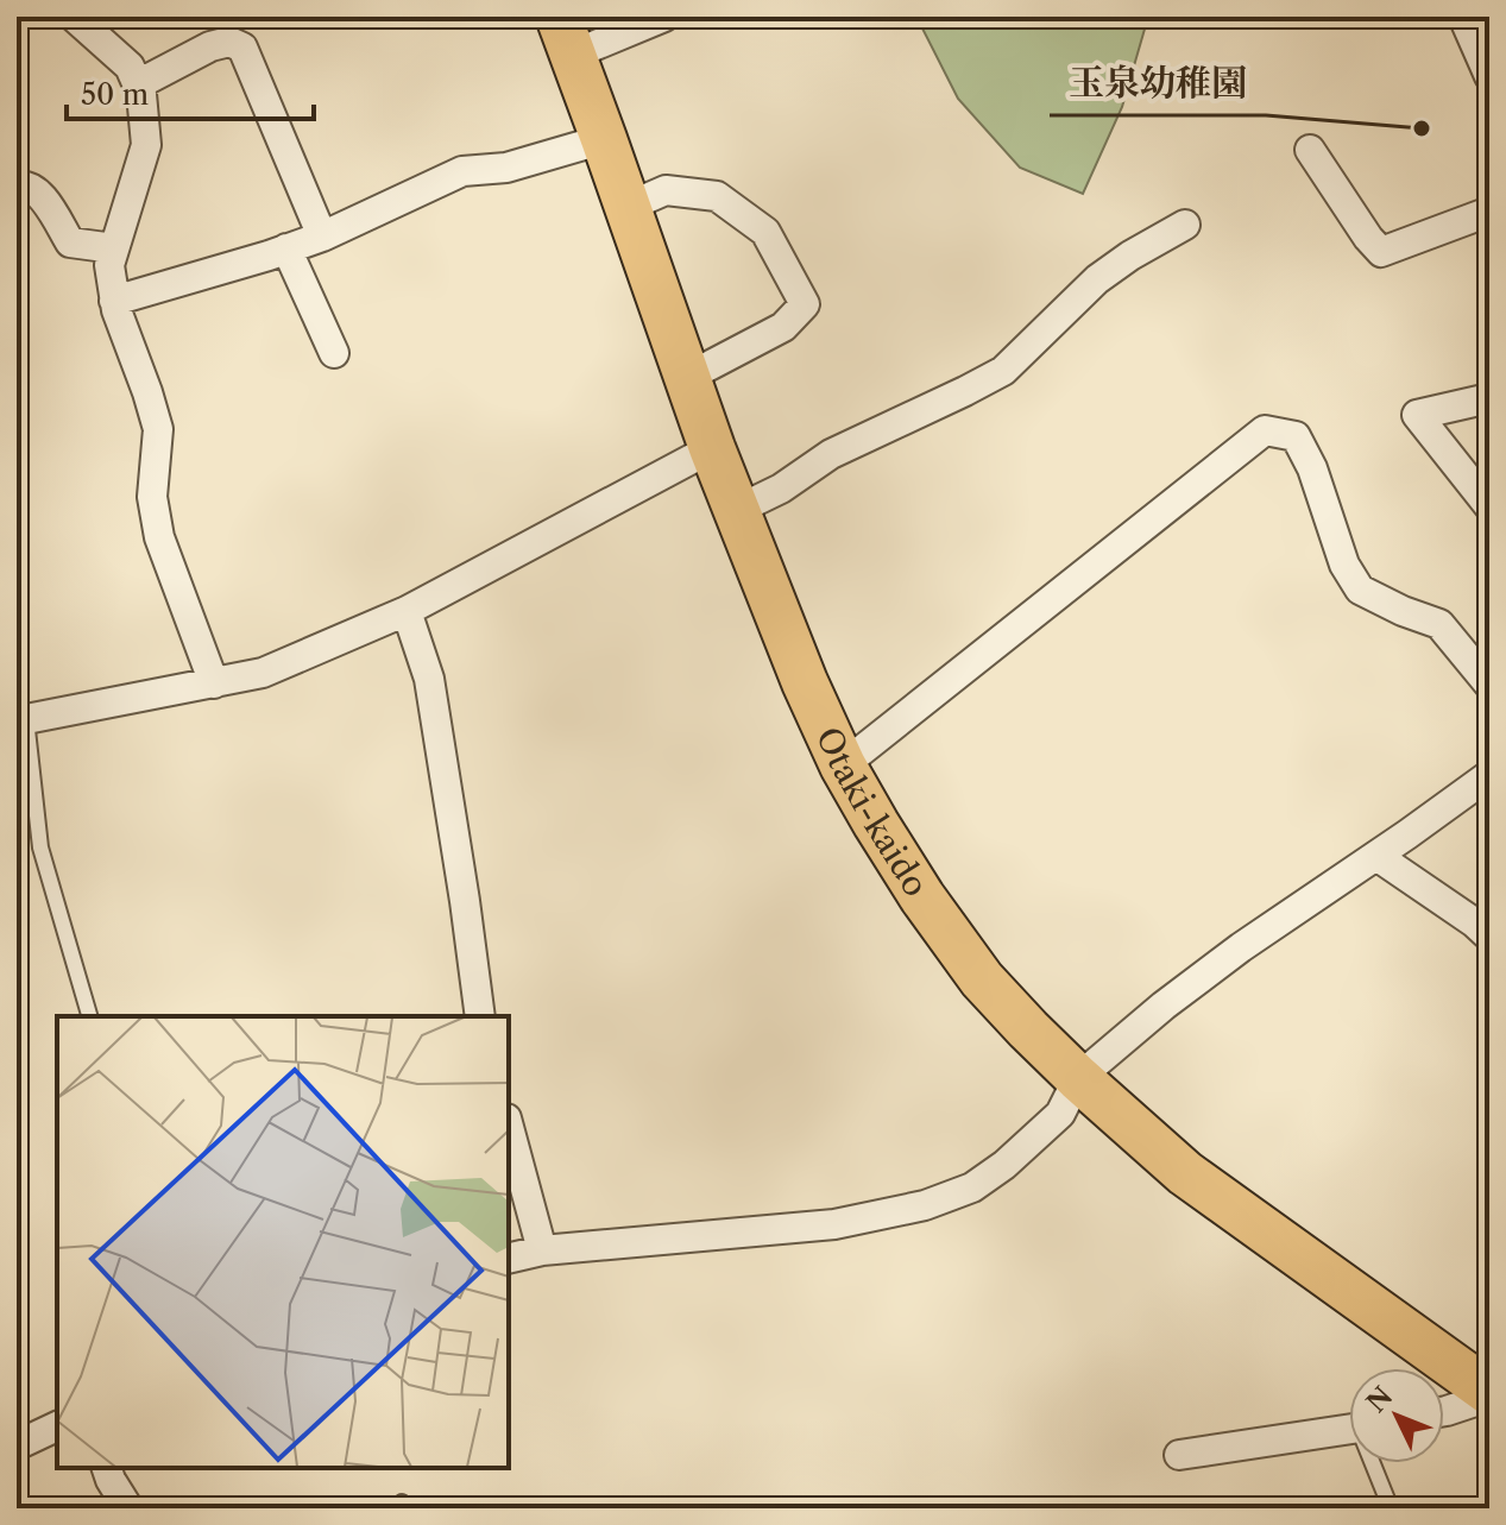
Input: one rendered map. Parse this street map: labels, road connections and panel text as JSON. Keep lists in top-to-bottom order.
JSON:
{
  "streets": {
    "highway": ["Otaki-kaido"]
  },
  "places": ["玉泉幼稚園"],
  "scale_bar": "50 m",
  "north": "top left"
}
